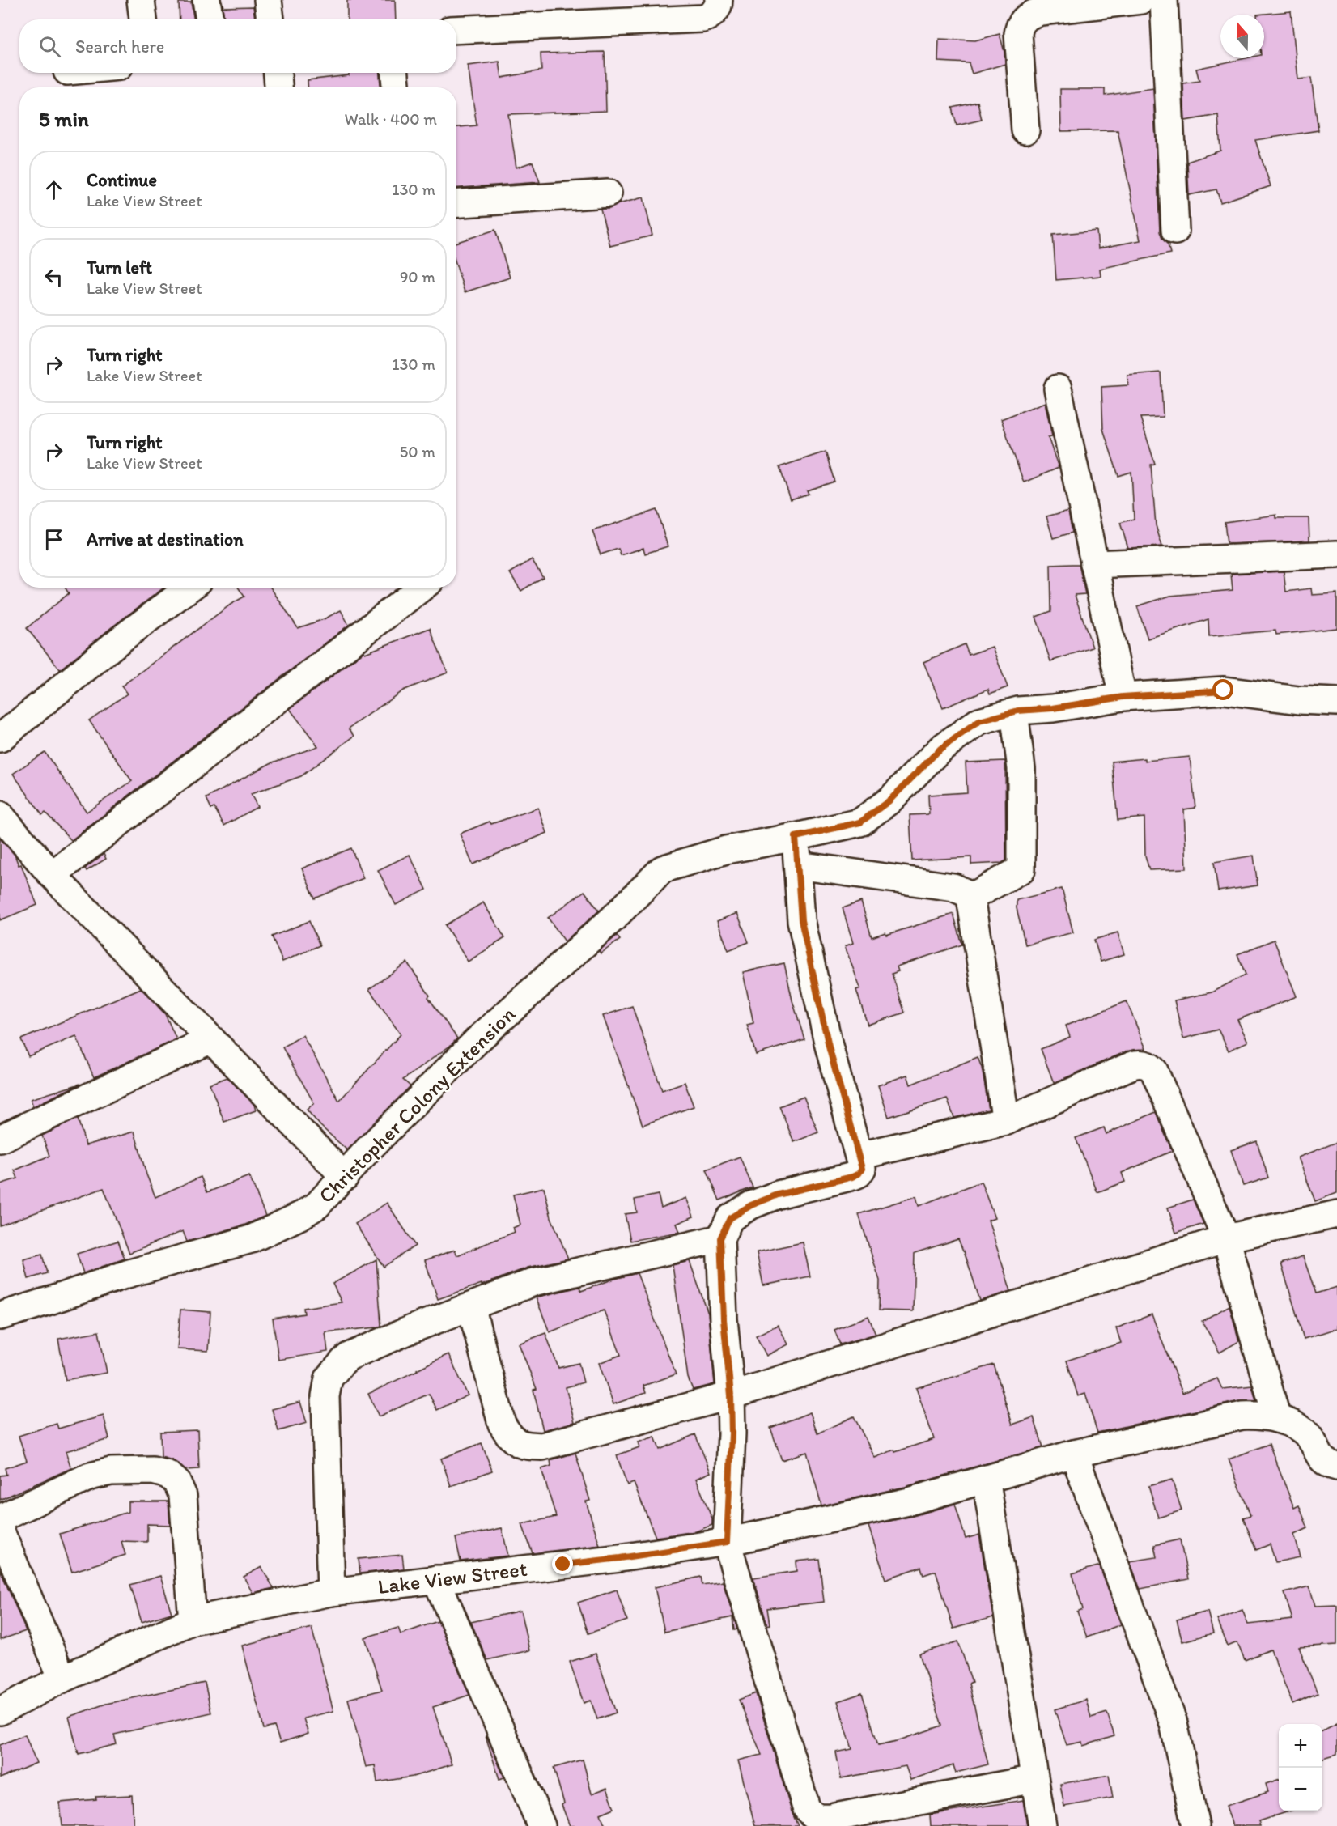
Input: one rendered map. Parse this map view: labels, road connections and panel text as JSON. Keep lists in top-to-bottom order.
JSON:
{
  "streets": {
    "street": ["Christopher Colony Extension", "Lake View Street"]
  },
  "north": "top",
  "page": {
    "search": "Search here",
    "heading": ["5 min", "Walk · 400 m"],
    "list": [
      ["Continue", "Lake View Street", "130 m"],
      ["Turn left", "Lake View Street", "90 m"],
      ["Turn right", "Lake View Street", "130 m"],
      ["Turn right", "Lake View Street", "50 m"],
      "Arrive at destination"
    ],
    "map_buttons": ["+", "−"]
  }
}
